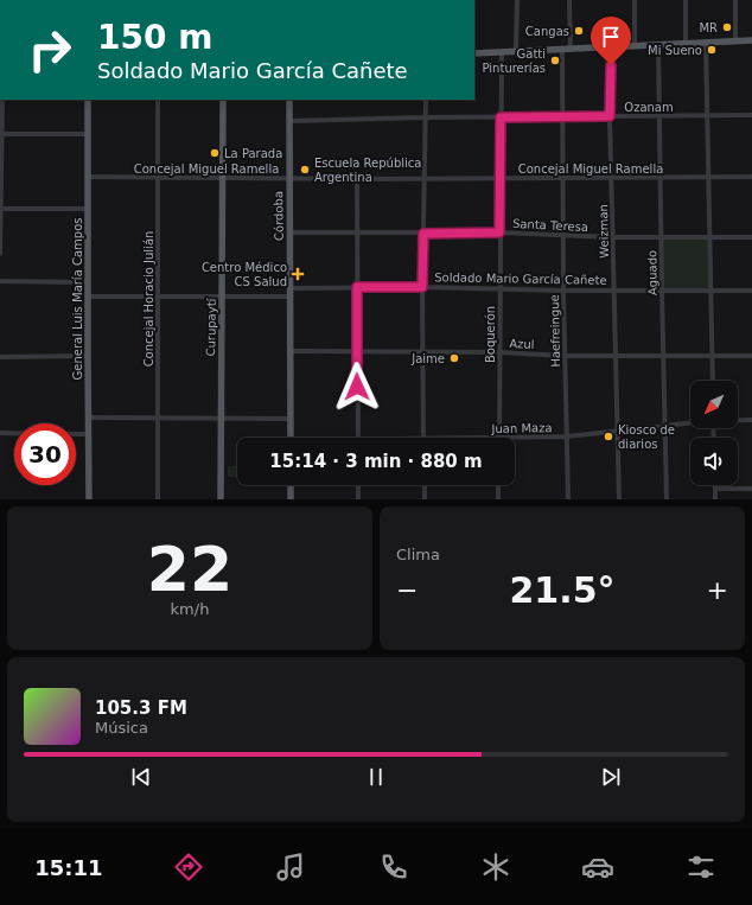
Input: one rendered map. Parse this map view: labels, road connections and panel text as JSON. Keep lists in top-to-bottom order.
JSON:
{
  "streets": {
    "main road": ["Córdoba", "General Luis María Campos", "Curupaytí"],
    "street": [
      "Ozanam",
      "Concejal Miguel Ramella",
      "Santa Teresa",
      "Weizman",
      "Aguado",
      "Soldado Mario García Cañete",
      "Concejal Horacio Julián",
      "Haefreingue",
      "Boquerón",
      "Azul",
      "Juan Maza"
    ]
  },
  "crossings": [
    ["Ozanam", "Córdoba"],
    ["Ozanam", "Weizman"],
    ["Ozanam", "Aguado"],
    ["Ozanam", "Haefreingue"],
    ["Ozanam", "Boquerón"],
    ["Concejal Miguel Ramella", "Córdoba"],
    ["Concejal Miguel Ramella", "Weizman"],
    ["Concejal Miguel Ramella", "Aguado"],
    ["Concejal Miguel Ramella", "General Luis María Campos"],
    ["Concejal Miguel Ramella", "Concejal Horacio Julián"],
    ["Concejal Miguel Ramella", "Curupaytí"],
    ["Concejal Miguel Ramella", "Haefreingue"],
    ["Concejal Miguel Ramella", "Boquerón"],
    ["Córdoba", "Santa Teresa"],
    ["Córdoba", "Soldado Mario García Cañete"],
    ["Córdoba", "Azul"],
    ["Santa Teresa", "Weizman"],
    ["Santa Teresa", "Aguado"],
    ["Santa Teresa", "Haefreingue"],
    ["Santa Teresa", "Boquerón"],
    ["Weizman", "Soldado Mario García Cañete"],
    ["Weizman", "Azul"],
    ["Weizman", "Juan Maza"],
    ["Aguado", "Soldado Mario García Cañete"],
    ["Aguado", "Azul"],
    ["Aguado", "Juan Maza"],
    ["Soldado Mario García Cañete", "Haefreingue"],
    ["Soldado Mario García Cañete", "Boquerón"],
    ["Haefreingue", "Azul"],
    ["Haefreingue", "Juan Maza"],
    ["Boquerón", "Azul"]
  ],
  "places": {
    "other": [
      "MR",
      "Cangas",
      "Mi Sueno",
      "Gatti Pinturerías",
      "La Parada",
      "Escuela República Argentina",
      "Jaime",
      "Kiosco de diarios"
    ],
    "health": ["Centro Médico CS Salud"]
  },
  "north": "bottom left",
  "page": {
    "turn": ["150 m", "Soldado Mario García Cañete"],
    "limit": "30",
    "trip": "15:14 · 3 min · 880 m",
    "tile": [
      ["22", "km/h"],
      "Clima"
    ],
    "heat": ["−", "21.5°", "+"],
    "song": ["105.3 FM", "Música"],
    "tabs": "15:11"
  }
}
